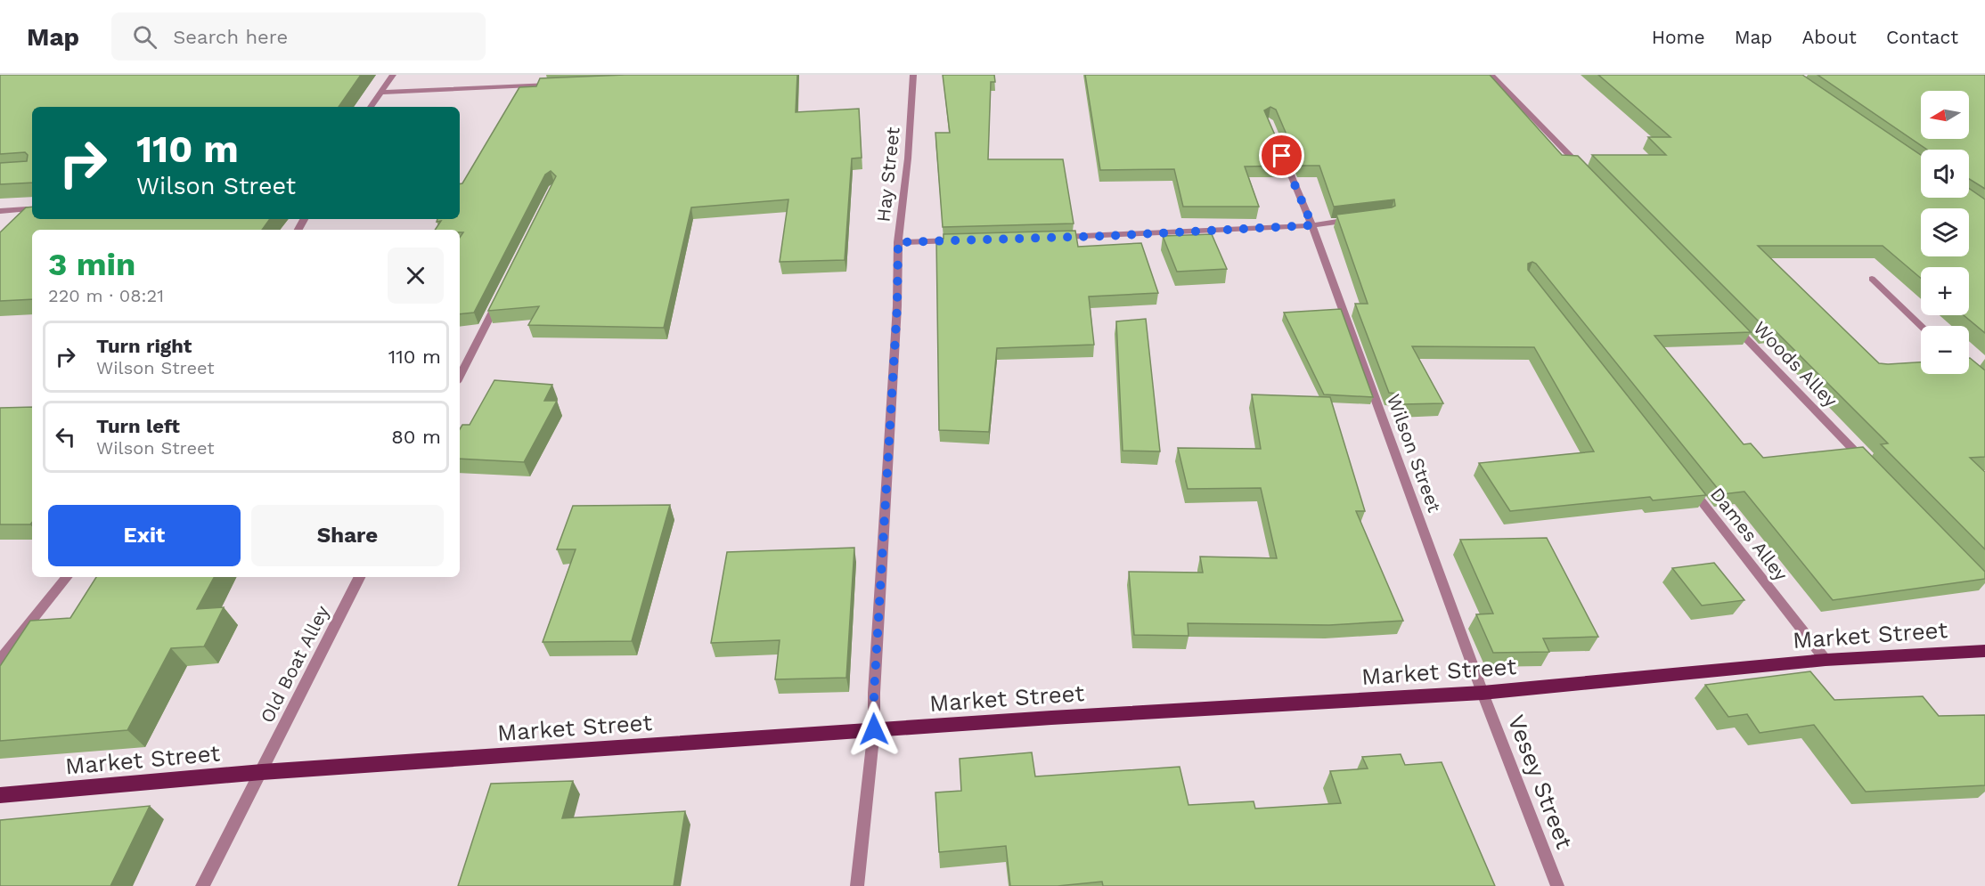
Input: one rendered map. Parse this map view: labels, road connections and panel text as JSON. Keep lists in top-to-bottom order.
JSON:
{
  "streets": {
    "main road": ["Market Street"],
    "street": [
      "Hay Street",
      "Woods Alley",
      "Wilson Street",
      "Dames Alley",
      "Old Boat Alley",
      "Vesey Street"
    ]
  },
  "crossings": [
    ["Hay Street", "Market Street"],
    ["Wilson Street", "Market Street"],
    ["Wilson Street", "Vesey Street"],
    ["Dames Alley", "Market Street"],
    ["Market Street", "Old Boat Alley"],
    ["Market Street", "Vesey Street"]
  ],
  "north": "left",
  "page": {
    "header": "Map",
    "search": "Search here",
    "nav": [
      "Home",
      "Map",
      "About",
      "Contact"
    ],
    "map_buttons": ["+", "−"],
    "turn": ["110 m", "Wilson Street"],
    "heading": ["3 min", "220 m · 08:21"],
    "list": [
      {
        "name": "Turn right",
        "note": "Wilson Street",
        "value": "110 m"
      },
      {
        "name": "Turn left",
        "note": "Wilson Street",
        "value": "80 m"
      }
    ],
    "buttons": ["Exit", "Share"]
  }
}
